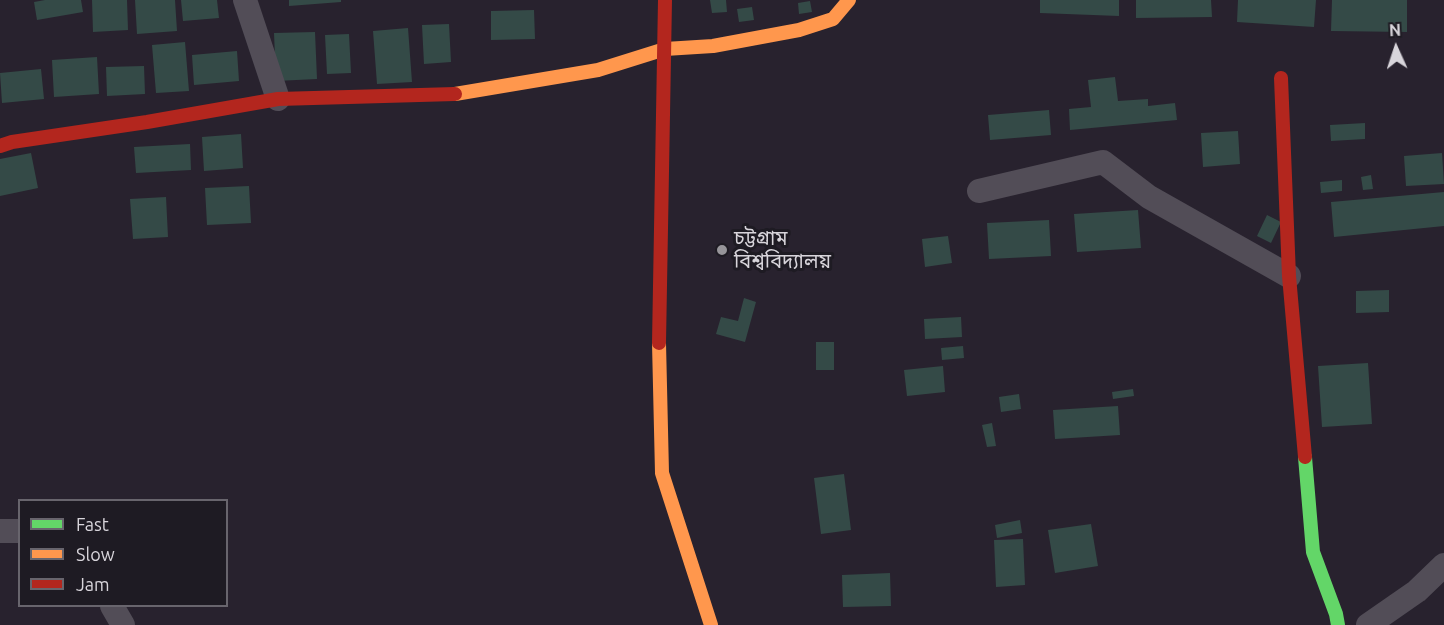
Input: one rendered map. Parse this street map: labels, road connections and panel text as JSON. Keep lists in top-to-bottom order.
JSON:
{
  "places": ["চট্টগ্রাম বিশ্ববিদ্যালয়"],
  "legend": ["Fast", "Slow", "Jam"],
  "north": "top"
}
